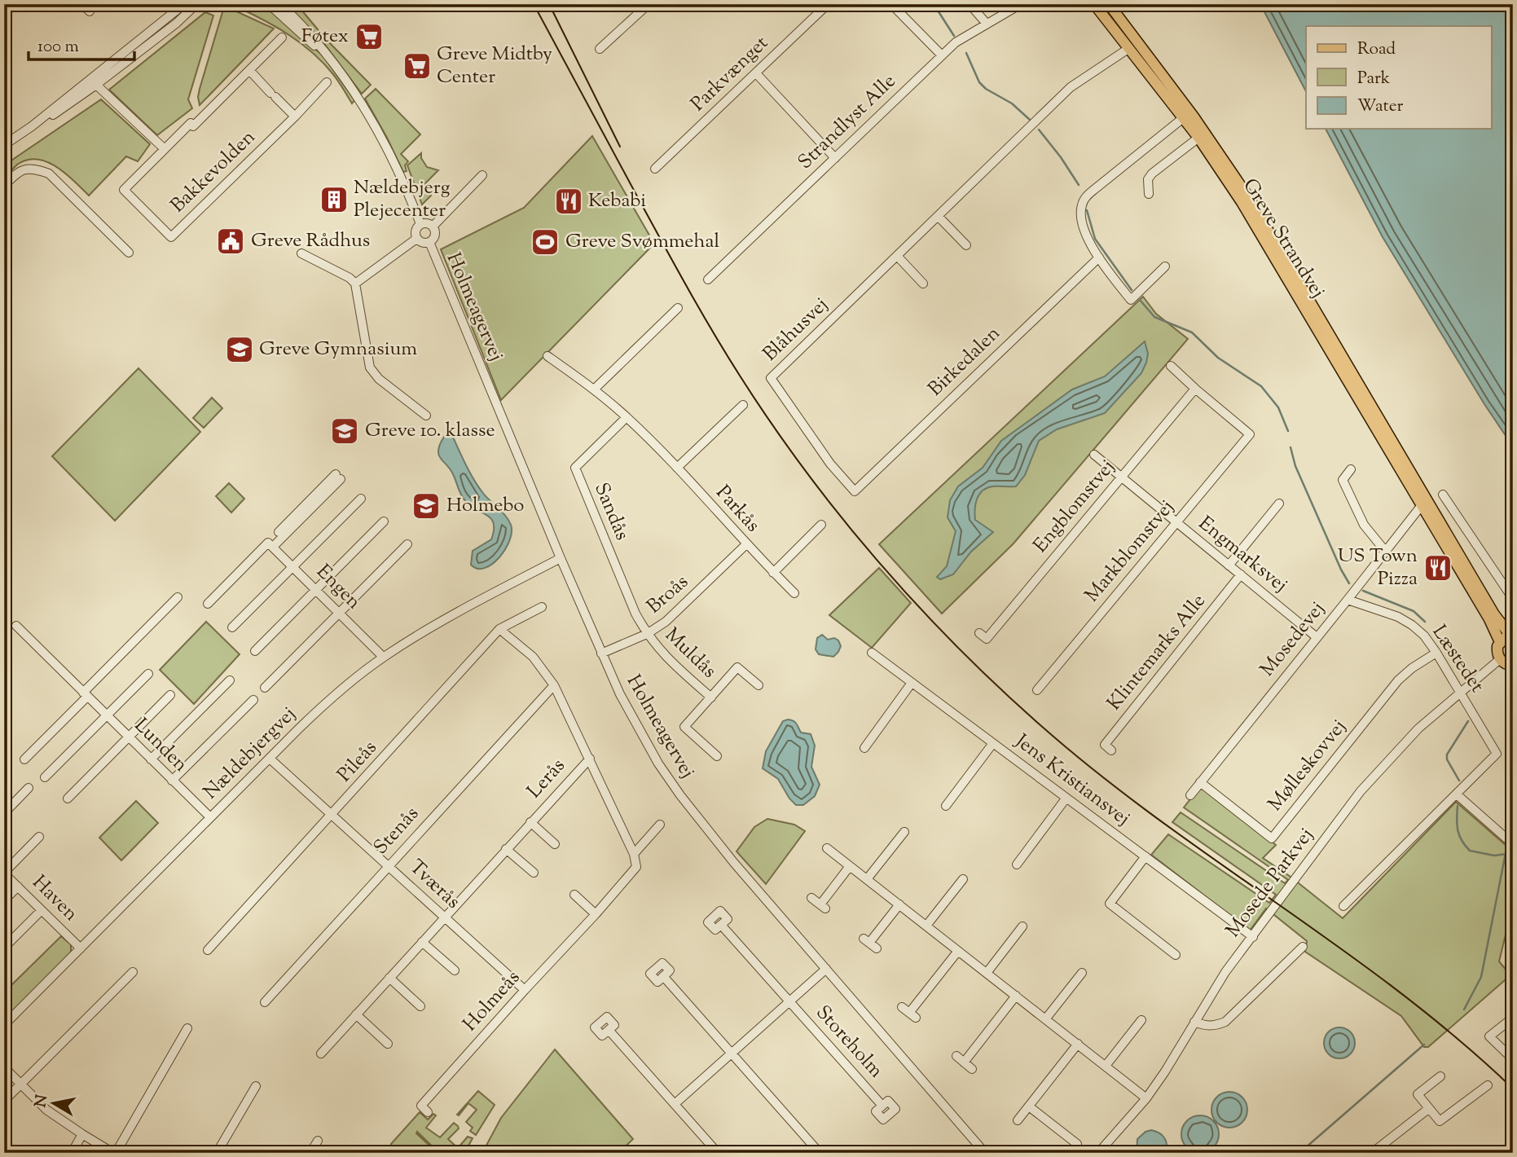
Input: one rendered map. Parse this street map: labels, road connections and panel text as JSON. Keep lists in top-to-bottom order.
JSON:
{
  "streets": {
    "main road": ["Greve Strandvej"],
    "street": [
      "Parkvænget",
      "Strandlyst Alle",
      "Bakkevolden",
      "Holmeagervej",
      "Blåhusvej",
      "Birkedalen",
      "Engblomstvej",
      "Parkås",
      "Sandås",
      "Markblomstvej",
      "Engmarksvej",
      "Engen",
      "Broås",
      "Mosedevej",
      "Klintemarks Alle",
      "Muldås",
      "Læstedet",
      "Lunden",
      "Nældebjergvej",
      "Pileås",
      "Mølleskovvej",
      "Lerås",
      "Jens Kristiansvej",
      "Stenås",
      "Mosede Parkvej",
      "Tværås",
      "Haven",
      "Holmeås",
      "Storeholm"
    ]
  },
  "crossings": [
    ["Greve Strandvej", "Blåhusvej"],
    ["Greve Strandvej", "Mosedevej"],
    ["Holmeagervej", "Broås"],
    ["Holmeagervej", "Nældebjergvej"],
    ["Holmeagervej", "Storeholm"],
    ["Blåhusvej", "Birkedalen"],
    ["Engblomstvej", "Markblomstvej"],
    ["Engblomstvej", "Engmarksvej"],
    ["Parkås", "Sandås"],
    ["Parkås", "Broås"],
    ["Sandås", "Broås"],
    ["Sandås", "Muldås"],
    ["Markblomstvej", "Engmarksvej"],
    ["Engmarksvej", "Mosedevej"],
    ["Engmarksvej", "Klintemarks Alle"],
    ["Engen", "Nældebjergvej"],
    ["Broås", "Muldås"],
    ["Mosedevej", "Læstedet"],
    ["Mosedevej", "Mølleskovvej"],
    ["Læstedet", "Mølleskovvej"],
    ["Læstedet", "Mosede Parkvej"],
    ["Lunden", "Nældebjergvej"],
    ["Nældebjergvej", "Tværås"],
    ["Nældebjergvej", "Haven"],
    ["Pileås", "Tværås"],
    ["Lerås", "Tværås"],
    ["Jens Kristiansvej", "Mosede Parkvej"],
    ["Stenås", "Tværås"],
    ["Tværås", "Holmeås"]
  ],
  "places": {
    "supermarket": ["Føtex", "Greve Midtby Center"],
    "building": ["Nældebjerg Plejecenter"],
    "restaurant": ["Kebabi", "US Town Pizza"],
    "public building": ["Greve Rådhus"],
    "sports": ["Greve Svømmehal"],
    "school or university": ["Greve Gymnasium", "Greve 10. klasse", "Holmebo"]
  },
  "legend": ["Road", "Park", "Water"],
  "scale_bar": "100 m",
  "north": "left"
}
